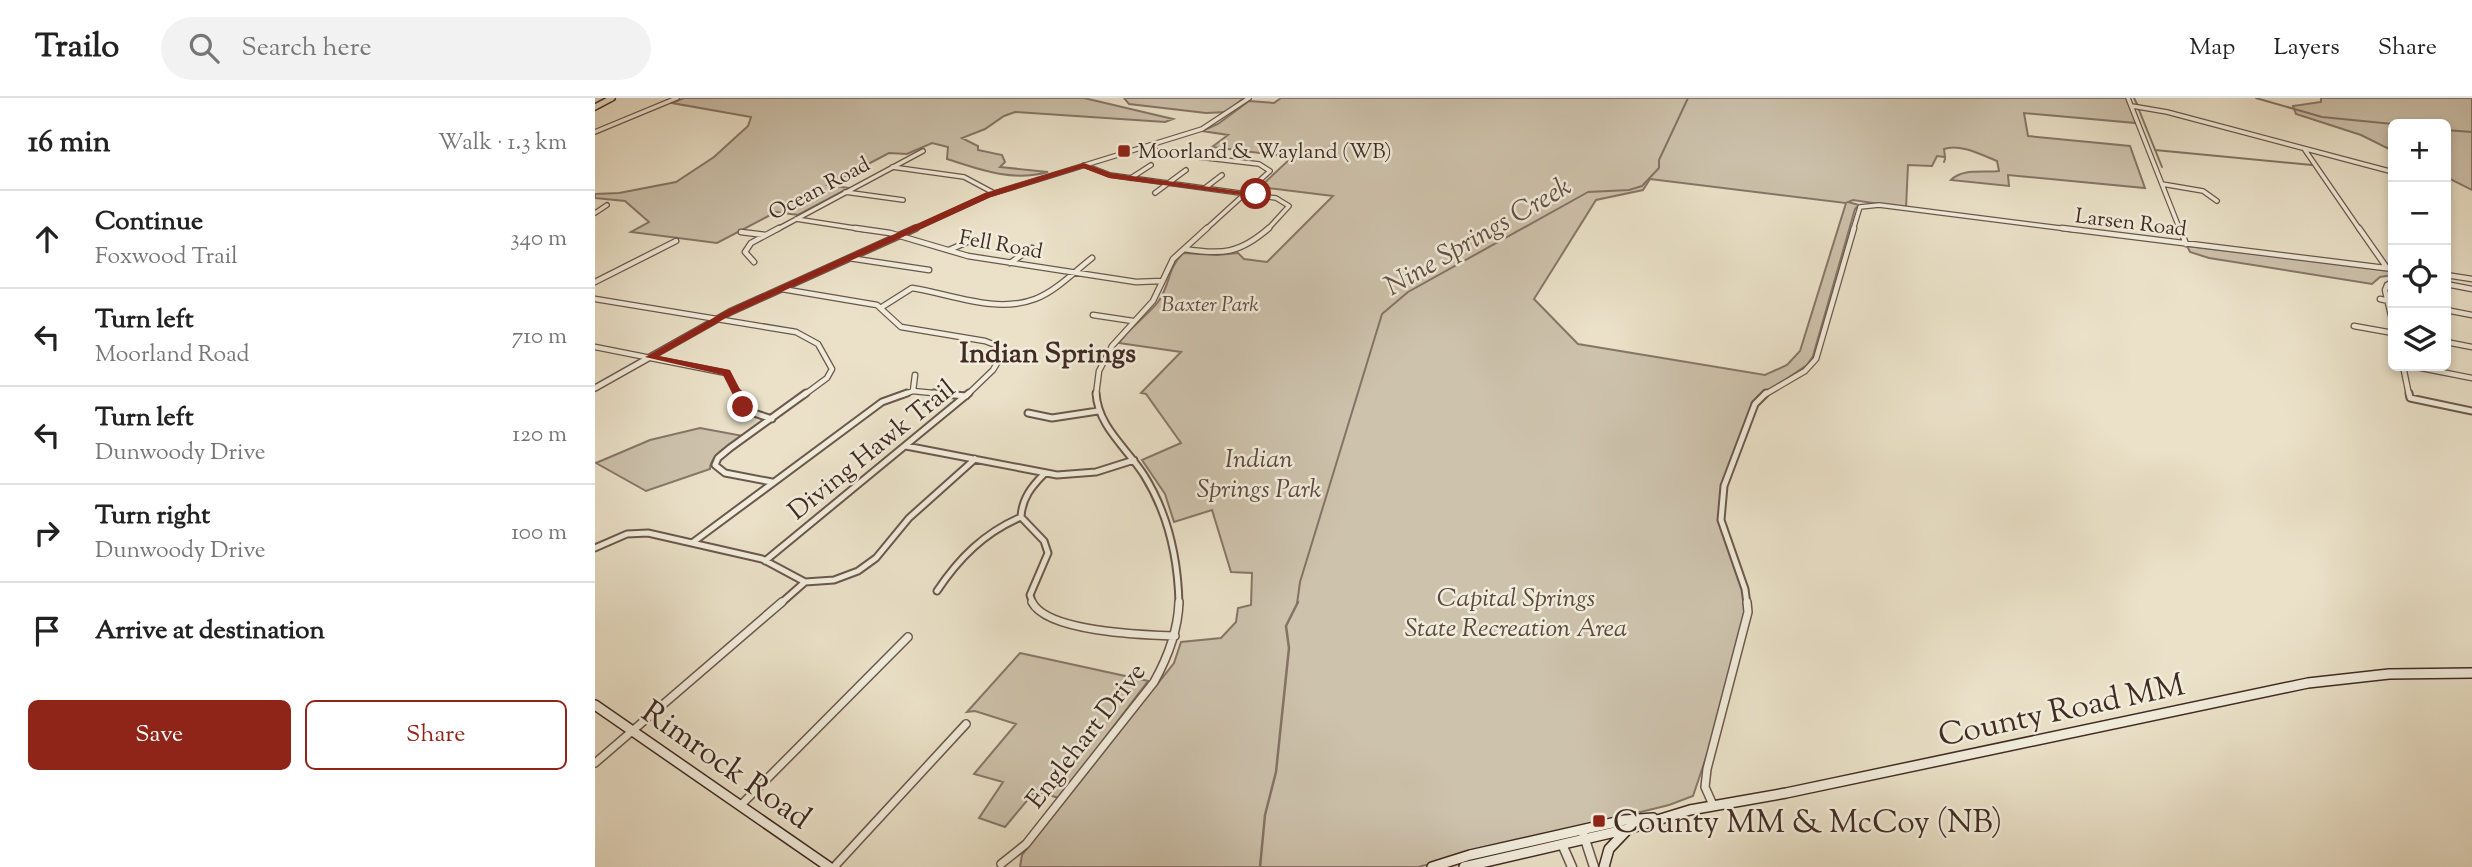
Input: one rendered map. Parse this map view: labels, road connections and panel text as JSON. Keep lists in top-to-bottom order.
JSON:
{
  "streets": {
    "main road": ["County Road MM", "Rimrock Road"],
    "street": [
      "Ocean Road",
      "Larsen Road",
      "Fell Road",
      "Diving Hawk Trail",
      "Englehart Drive"
    ]
  },
  "crossings": [
    ["Ocean Road", "Fell Road"]
  ],
  "districts": ["Indian Springs"],
  "water": ["Nine Springs Creek"],
  "parks": ["Baxter Park", "Indian Springs Park", "Capital Springs State Recreation Area"],
  "places": {
    "transit": ["Moorland & Wayland (WB)", "County MM & McCoy (NB)"]
  },
  "page": {
    "header": "Trailo",
    "search": "Search here",
    "nav": ["Map", "Layers", "Share"],
    "heading": ["16 min", "Walk · 1.3 km"],
    "map_buttons": ["+", "−"],
    "list": [
      ["Continue", "Foxwood Trail", "340 m"],
      ["Turn left", "Moorland Road", "710 m"],
      ["Turn left", "Dunwoody Drive", "120 m"],
      ["Turn right", "Dunwoody Drive", "100 m"],
      "Arrive at destination"
    ],
    "buttons": ["Save", "Share"]
  }
}
